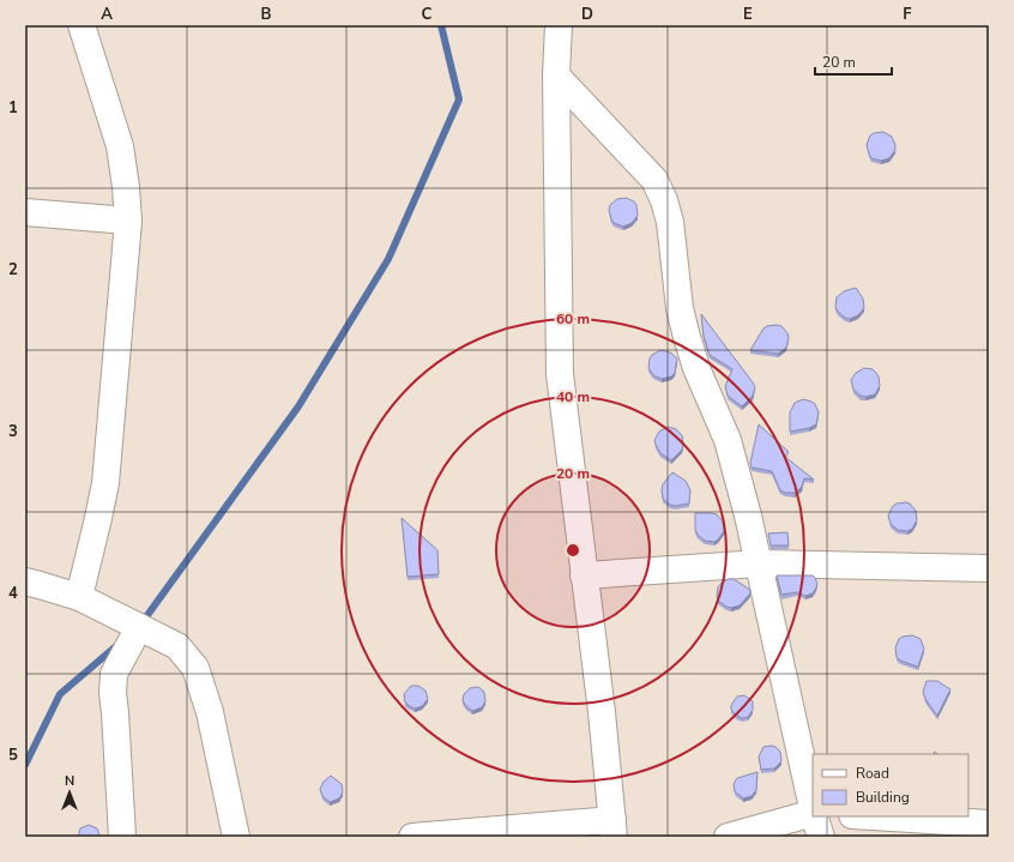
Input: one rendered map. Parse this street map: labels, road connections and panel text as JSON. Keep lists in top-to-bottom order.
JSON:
{
  "legend": ["Road", "Building"],
  "scale_bar": "20 m",
  "north": "top",
  "grid": {
    "columns": [
      "A",
      "B",
      "C",
      "D",
      "E",
      "F"
    ],
    "rows": [
      "1",
      "2",
      "3",
      "4",
      "5"
    ]
  },
  "rings": ["60 m", "40 m", "20 m"]
}
